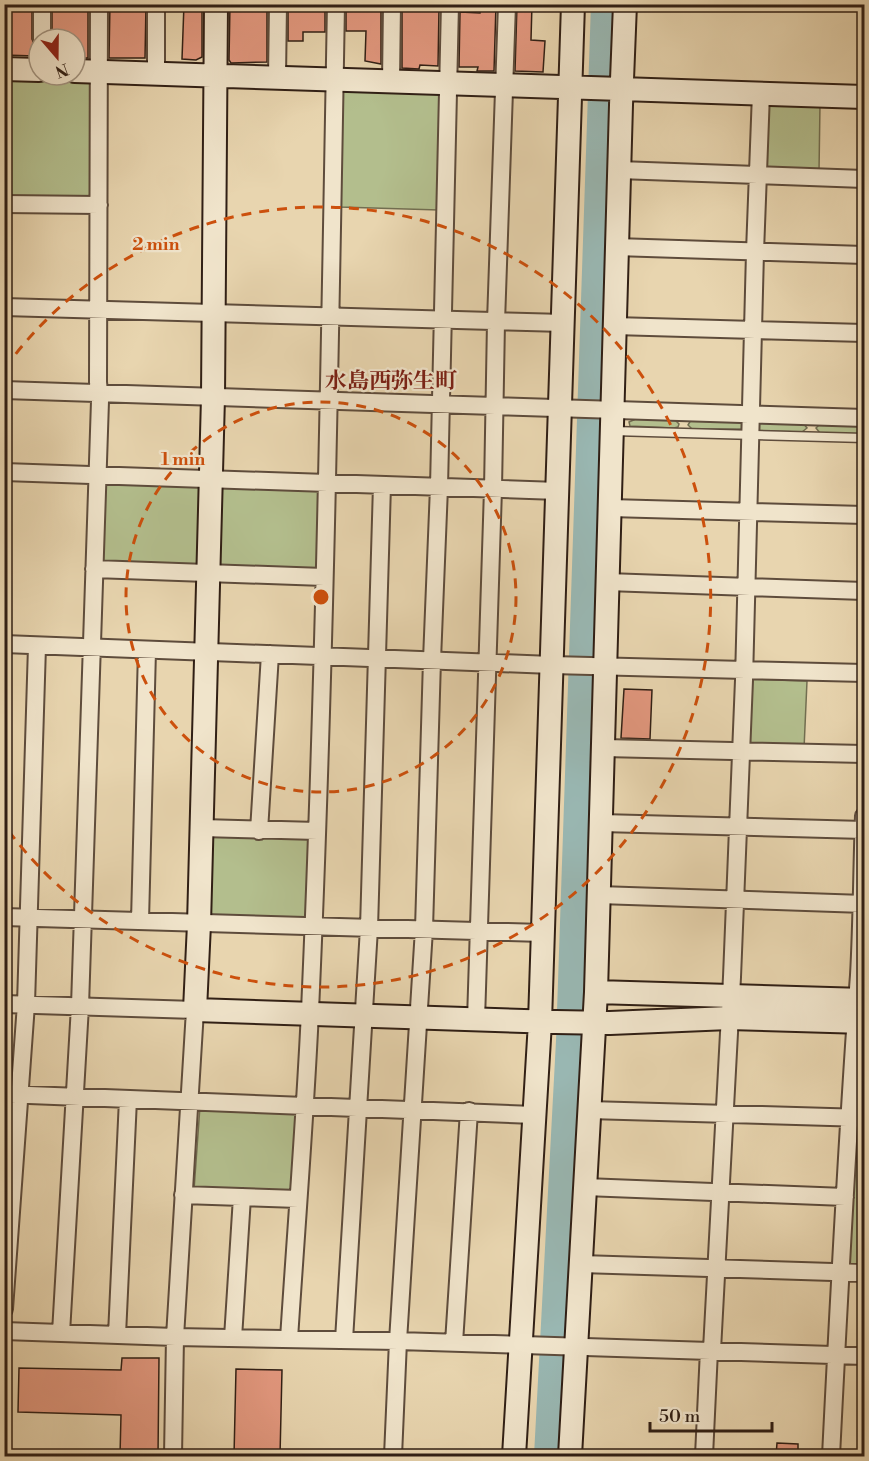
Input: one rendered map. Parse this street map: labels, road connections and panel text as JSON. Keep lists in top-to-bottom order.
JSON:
{
  "districts": ["水島西弥生町"],
  "scale_bar": "50 m",
  "north": "bottom",
  "rings": ["2 min", "1 min"]
}
